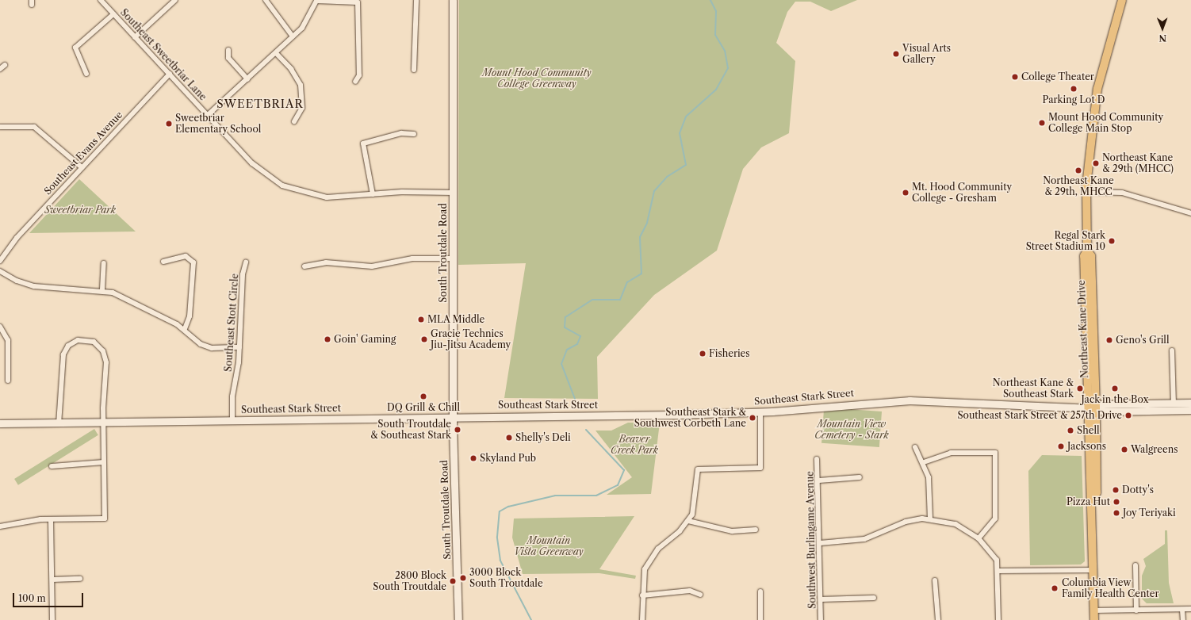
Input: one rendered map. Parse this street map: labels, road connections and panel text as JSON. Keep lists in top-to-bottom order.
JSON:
{
  "streets": {
    "main road": ["South Troutdale Road", "Northeast Kane Drive", "Southeast Stark Street"],
    "street": [
      "Southeast Sweetbriar Lane",
      "Southeast Evans Avenue",
      "Southeast Stott Circle",
      "Southwest Burlingame Avenue"
    ]
  },
  "crossings": [
    ["Southeast Sweetbriar Lane", "Southeast Evans Avenue"],
    ["Southeast Sweetbriar Lane", "South Troutdale Road"],
    ["South Troutdale Road", "Southeast Stark Street"],
    ["Southeast Stott Circle", "Southeast Stark Street"],
    ["Northeast Kane Drive", "Southeast Stark Street"]
  ],
  "districts": ["SWEETBRIAR"],
  "parks": [
    "Mount Hood Community College Greenway",
    "Sweetbriar Park",
    "Mountain View Cemetery - Stark",
    "Beaver Creek Park",
    "Mountain Vista Greenway"
  ],
  "places": [
    "Visual Arts Gallery",
    "College Theater",
    "Parking Lot D",
    "Mount Hood Community College Main Stop",
    "Sweetbriar Elementary School",
    "Northeast Kane & 29th (MHCC)",
    "Northeast Kane & 29th, MHCC",
    "Mt. Hood Community College - Gresham",
    "Regal Stark Street Stadium 10",
    "MLA Middle",
    "Goin' Gaming",
    "Gracie Technics Jiu-Jitsu Academy",
    "Geno's Grill",
    "Fisheries",
    "Northeast Kane & Southeast Stark",
    "Jack in the Box",
    "DQ Grill & Chill",
    "Southeast Stark Street & 257th Drive",
    "Southeast Stark & Southwest Corbeth Lane",
    "South Troutdale & Southeast Stark",
    "Shell",
    "Shelly's Deli",
    "Jacksons",
    "Walgreens",
    "Skyland Pub",
    "Dotty's",
    "Pizza Hut",
    "Joy Teriyaki",
    "3000 Block South Troutdale",
    "2800 Block South Troutdale",
    "Columbia View Family Health Center"
  ],
  "scale_bar": "100 m",
  "north": "bottom"
}
